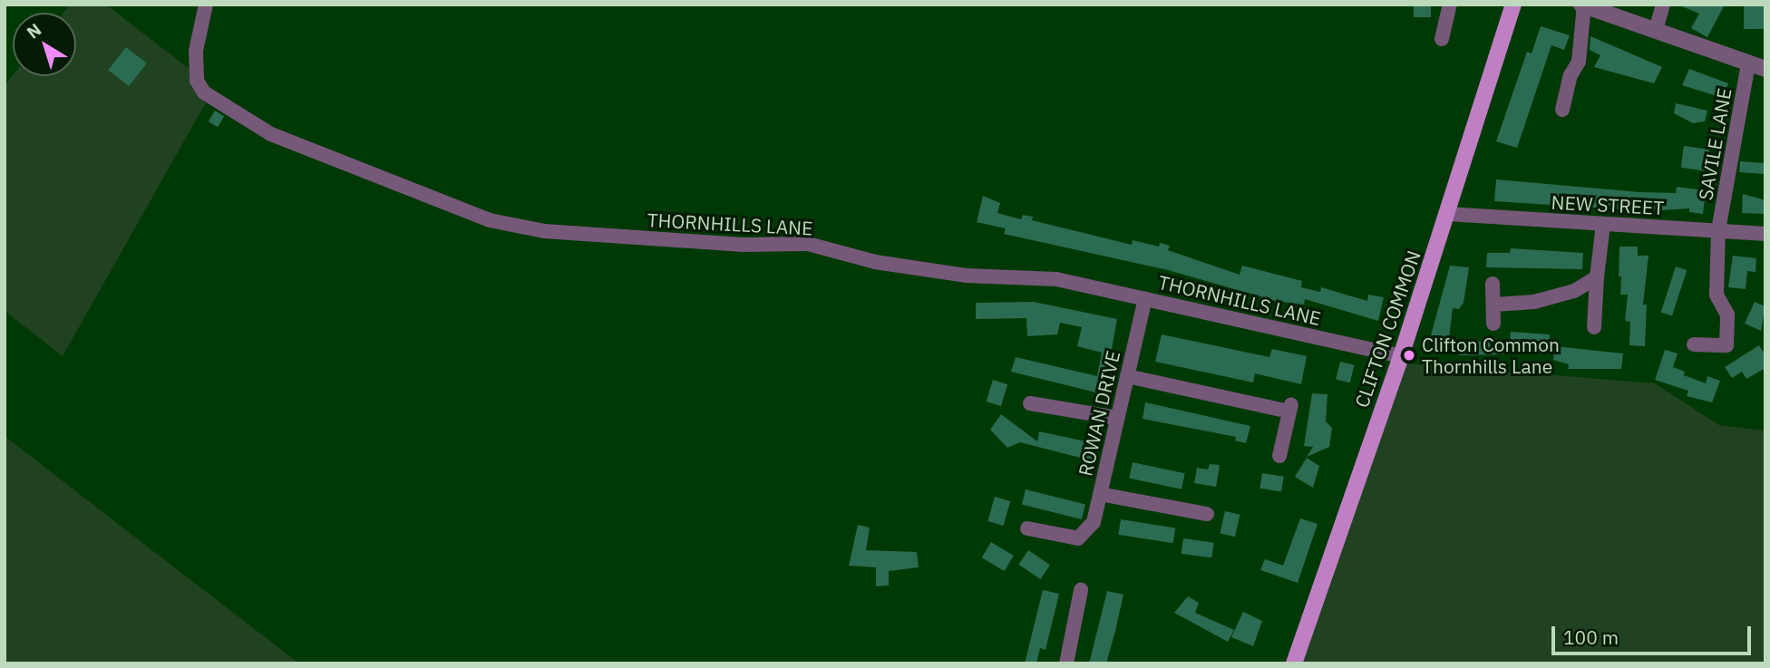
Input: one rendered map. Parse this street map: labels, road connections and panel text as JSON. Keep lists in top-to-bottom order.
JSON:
{
  "streets": {
    "main road": ["CLIFTON COMMON"],
    "street": [
      "SAVILE LANE",
      "NEW STREET",
      "THORNHILLS LANE",
      "ROWAN DRIVE"
    ]
  },
  "crossings": [
    ["SAVILE LANE", "NEW STREET"],
    ["NEW STREET", "CLIFTON COMMON"],
    ["THORNHILLS LANE", "CLIFTON COMMON"],
    ["THORNHILLS LANE", "ROWAN DRIVE"]
  ],
  "places": ["Clifton Common Thornhills Lane"],
  "scale_bar": "100 m",
  "north": "top left"
}
